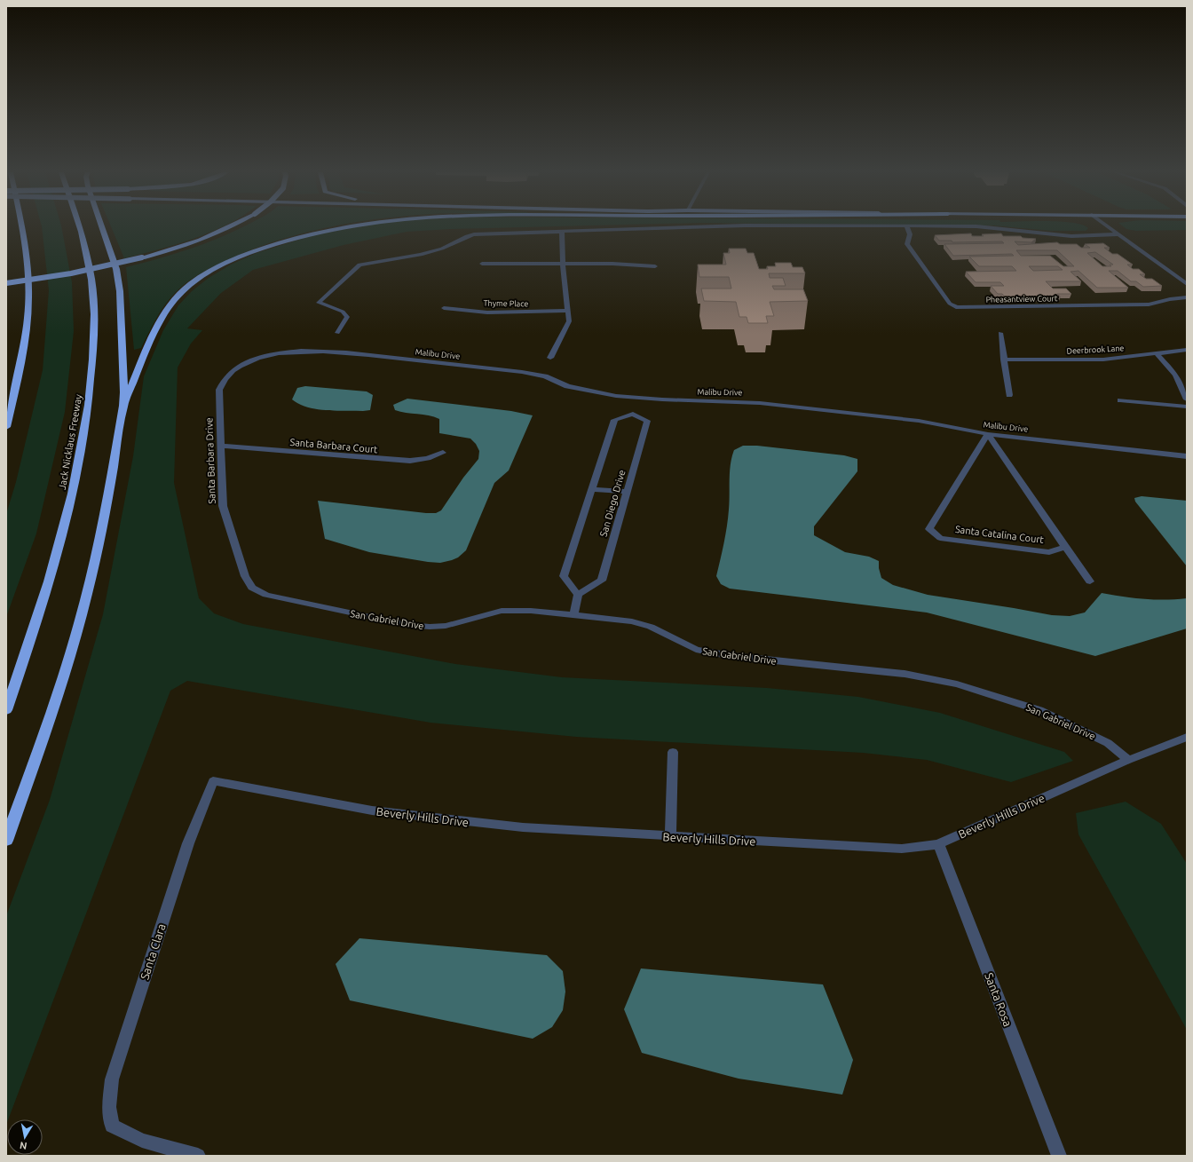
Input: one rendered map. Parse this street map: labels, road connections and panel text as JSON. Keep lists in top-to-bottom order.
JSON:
{
  "streets": {
    "highway": ["Jack Nicklaus Freeway"],
    "street": [
      "Pheasantview Court",
      "Thyme Place",
      "Deerbrook Lane",
      "Malibu Drive",
      "Santa Barbara Court",
      "Santa Barbara Drive",
      "San Diego Drive",
      "Santa Catalina Court",
      "San Gabriel Drive",
      "Beverly Hills Drive",
      "Santa Clara",
      "Santa Rosa"
    ]
  },
  "crossings": [
    ["Malibu Drive", "Santa Barbara Drive"],
    ["Malibu Drive", "San Diego Drive"],
    ["Malibu Drive", "Santa Catalina Court"],
    ["Santa Barbara Court", "Santa Barbara Drive"],
    ["Santa Barbara Drive", "San Gabriel Drive"],
    ["San Gabriel Drive", "Beverly Hills Drive"],
    ["Beverly Hills Drive", "Santa Clara"],
    ["Beverly Hills Drive", "Santa Rosa"]
  ],
  "north": "bottom"
}
